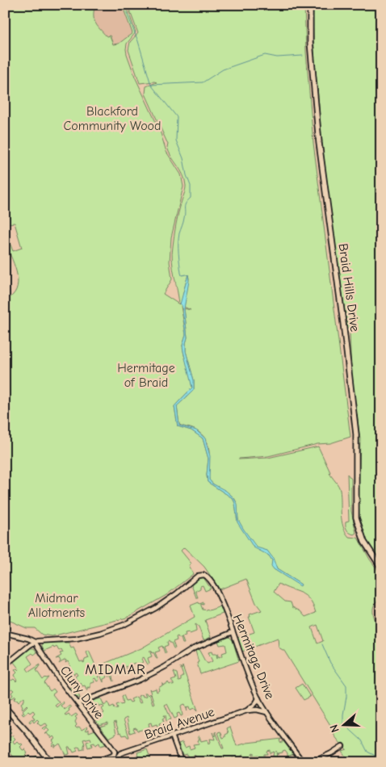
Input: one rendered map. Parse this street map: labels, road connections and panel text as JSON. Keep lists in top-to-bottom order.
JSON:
{
  "streets": {
    "street": [
      "Braid Hills Drive",
      "Hermitage Drive",
      "Cluny Drive",
      "Braid Avenue"
    ]
  },
  "crossings": [
    ["Hermitage Drive", "Cluny Drive"],
    ["Hermitage Drive", "Braid Avenue"],
    ["Cluny Drive", "Braid Avenue"]
  ],
  "districts": ["MIDMAR"],
  "parks": ["Blackford Community Wood", "Hermitage of Braid", "Midmar Allotments"],
  "north": "left"
}
